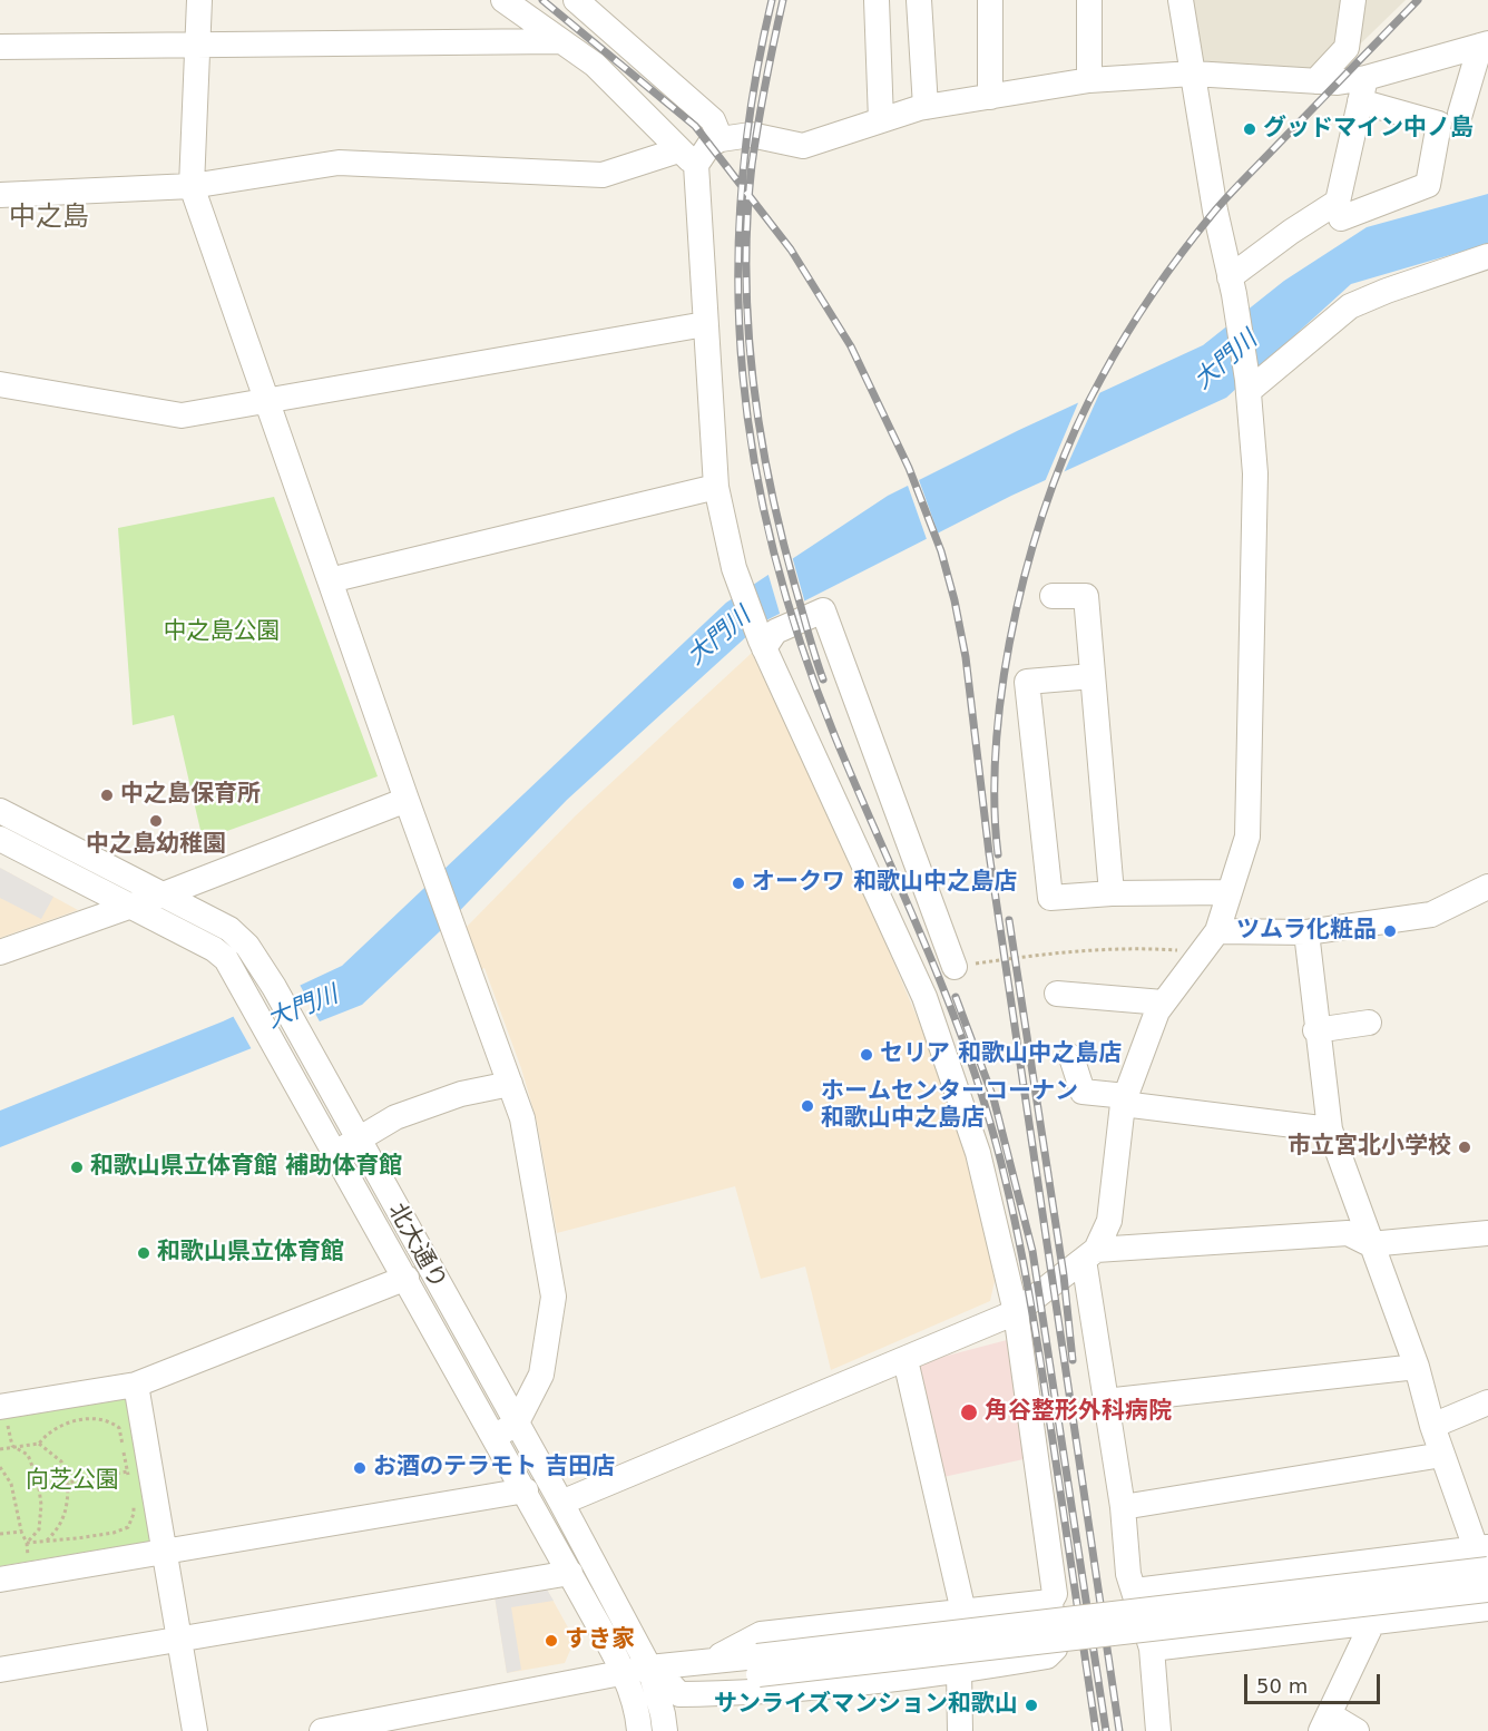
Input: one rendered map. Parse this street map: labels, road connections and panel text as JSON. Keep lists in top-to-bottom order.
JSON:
{
  "streets": {
    "street": ["北大通り"]
  },
  "districts": ["中之島"],
  "water": ["大門川"],
  "parks": ["中之島公園", "向芝公園"],
  "places": [
    "グッドマイン中ノ島",
    "中之島保育所",
    "中之島幼稚園",
    "オークワ 和歌山中之島店",
    "ツムラ化粧品",
    "セリア 和歌山中之島店",
    "ホームセンターコーナン 和歌山中之島店",
    "市立宮北小学校",
    "和歌山県立体育館 補助体育館",
    "和歌山県立体育館",
    "角谷整形外科病院",
    "お酒のテラモト 吉田店",
    "すき家",
    "サンライズマンション和歌山"
  ],
  "scale_bar": "50 m"
}
